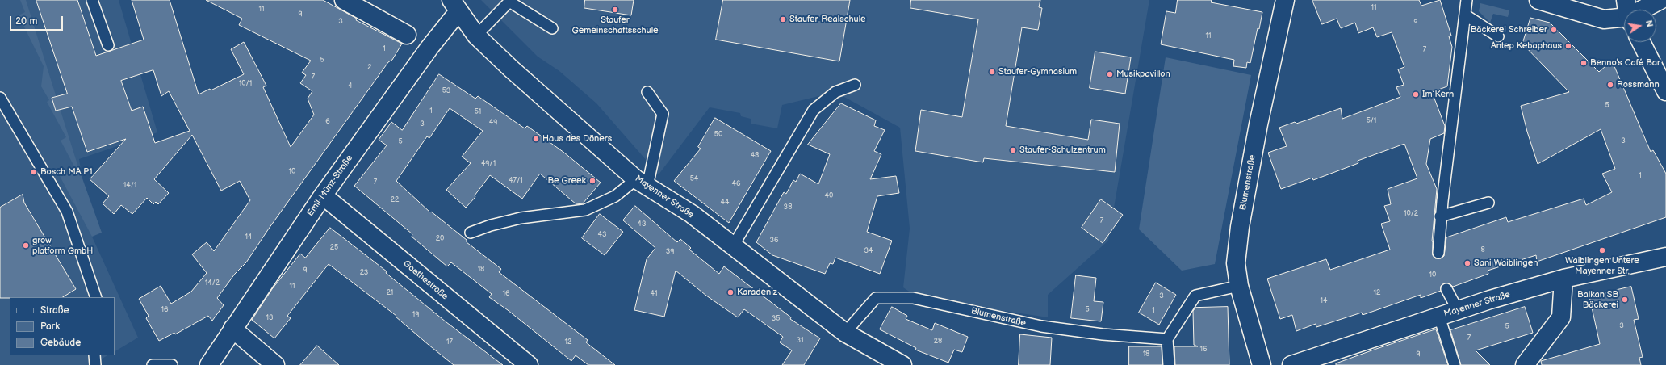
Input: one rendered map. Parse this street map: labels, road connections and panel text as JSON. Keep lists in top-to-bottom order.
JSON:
{
  "streets": {
    "street": [
      "Blumenstraße",
      "Emil-Münz-Straße",
      "Mayenner Straße",
      "Goethestraße"
    ]
  },
  "crossings": [
    ["Blumenstraße", "Mayenner Straße"],
    ["Emil-Münz-Straße", "Mayenner Straße"],
    ["Emil-Münz-Straße", "Goethestraße"]
  ],
  "places": [
    "Staufer Gemeinschaftsschule",
    "Staufer-Realschule",
    "Bäckerei Schreiber",
    "Antep Kebaphaus",
    "Benno's Café Bar",
    "Staufer-Gymnasium",
    "Musikpavillon",
    "Rossmann",
    "Im Kern",
    "Haus des Döners",
    "Staufer-Schulzentrum",
    "Bosch MA P1",
    "Be Greek",
    "grow platform GmbH",
    "Waiblingen Untere Mayenner Str.",
    "Sani Waiblingen",
    "Karadeniz",
    "Balkan SB Bäckerei"
  ],
  "house_numbers": [
    "11",
    "11",
    "9",
    "3",
    "9",
    "11",
    "1",
    "7",
    "5",
    "2",
    "7",
    "10/1",
    "4",
    "53",
    "5",
    "1",
    "51",
    "5/1",
    "6",
    "49",
    "3",
    "50",
    "3",
    "5",
    "48",
    "49/1",
    "10",
    "1",
    "54",
    "47/1",
    "7",
    "46",
    "14/1",
    "40",
    "22",
    "44",
    "38",
    "10/2",
    "7",
    "43",
    "43",
    "14",
    "20",
    "36",
    "25",
    "8",
    "34",
    "39",
    "18",
    "9",
    "23",
    "10",
    "14/2",
    "11",
    "21",
    "12",
    "16",
    "41",
    "3",
    "14",
    "16",
    "5",
    "1",
    "19",
    "13",
    "35",
    "3",
    "5",
    "7",
    "31",
    "28",
    "17",
    "12",
    "16",
    "18",
    "9"
  ],
  "legend": ["Straße", "Park", "Gebäude"],
  "scale_bar": "20 m",
  "north": "right"
}
